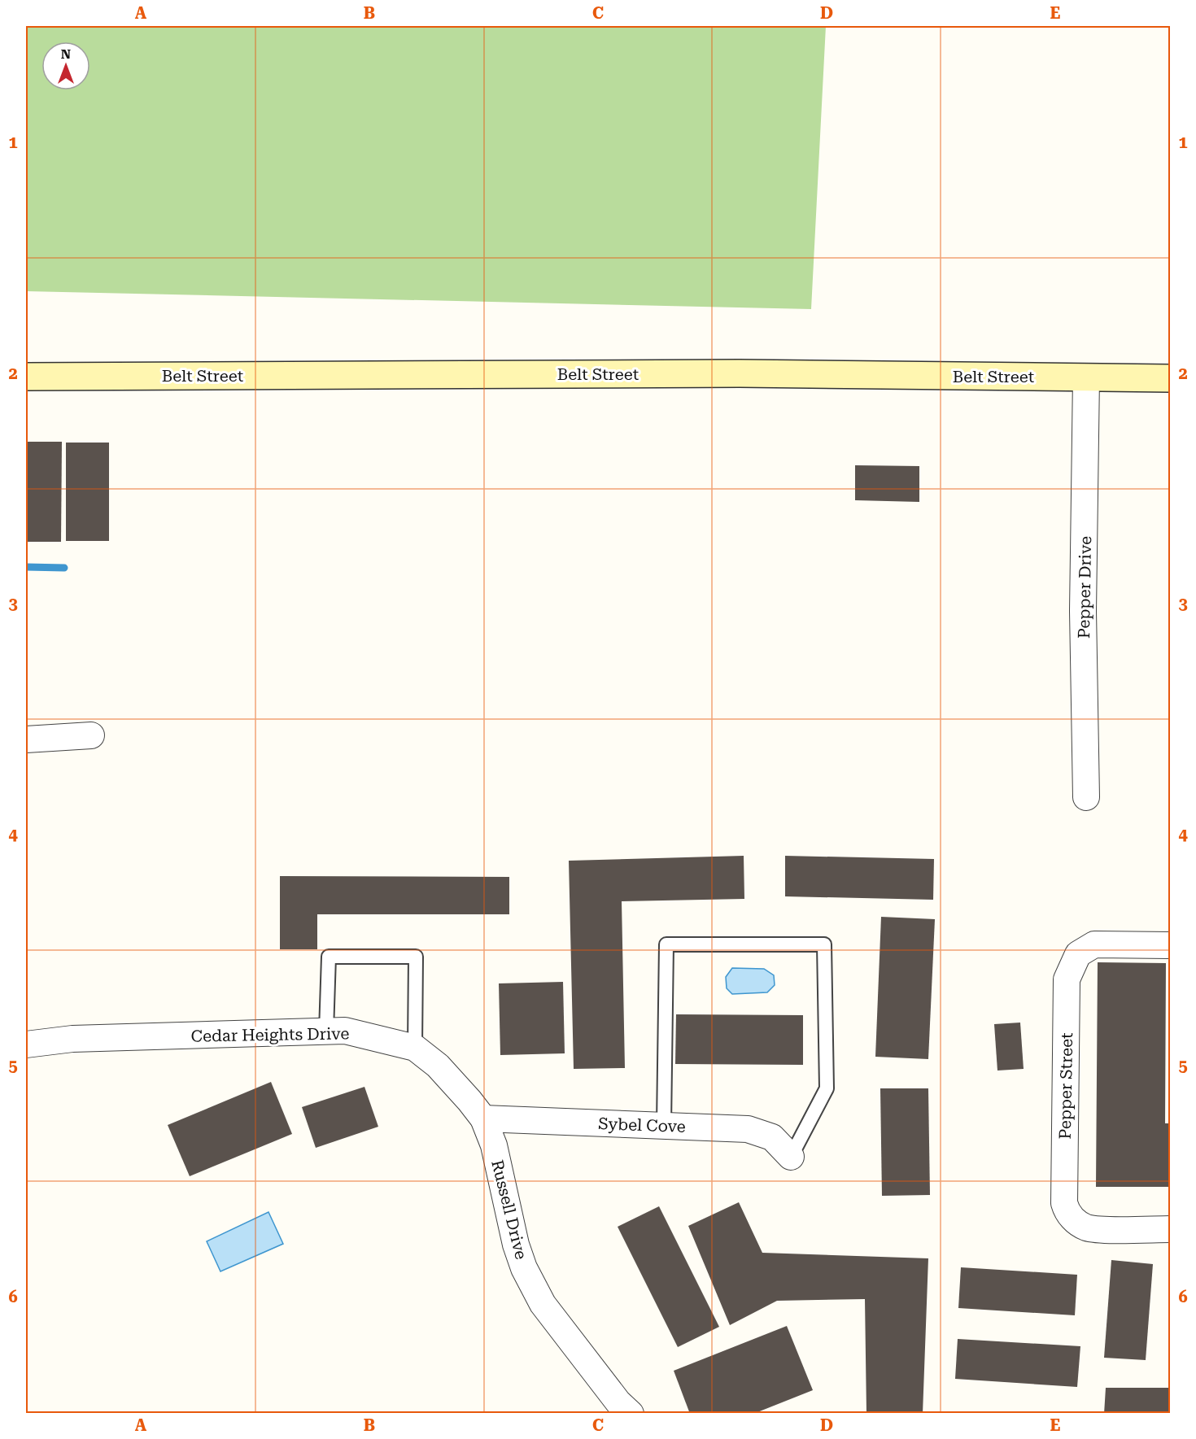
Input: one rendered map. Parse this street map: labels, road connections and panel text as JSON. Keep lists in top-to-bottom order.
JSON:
{
  "streets": {
    "street": [
      "Belt Street",
      "Pepper Drive",
      "Cedar Heights Drive",
      "Pepper Street",
      "Sybel Cove",
      "Russell Drive"
    ]
  },
  "crossings": [
    ["Belt Street", "Pepper Drive"],
    ["Cedar Heights Drive", "Sybel Cove"],
    ["Cedar Heights Drive", "Russell Drive"],
    ["Sybel Cove", "Russell Drive"]
  ],
  "north": "top",
  "grid": {
    "columns": [
      "A",
      "B",
      "C",
      "D",
      "E"
    ],
    "rows": [
      "1",
      "2",
      "3",
      "4",
      "5",
      "6"
    ]
  }
}
